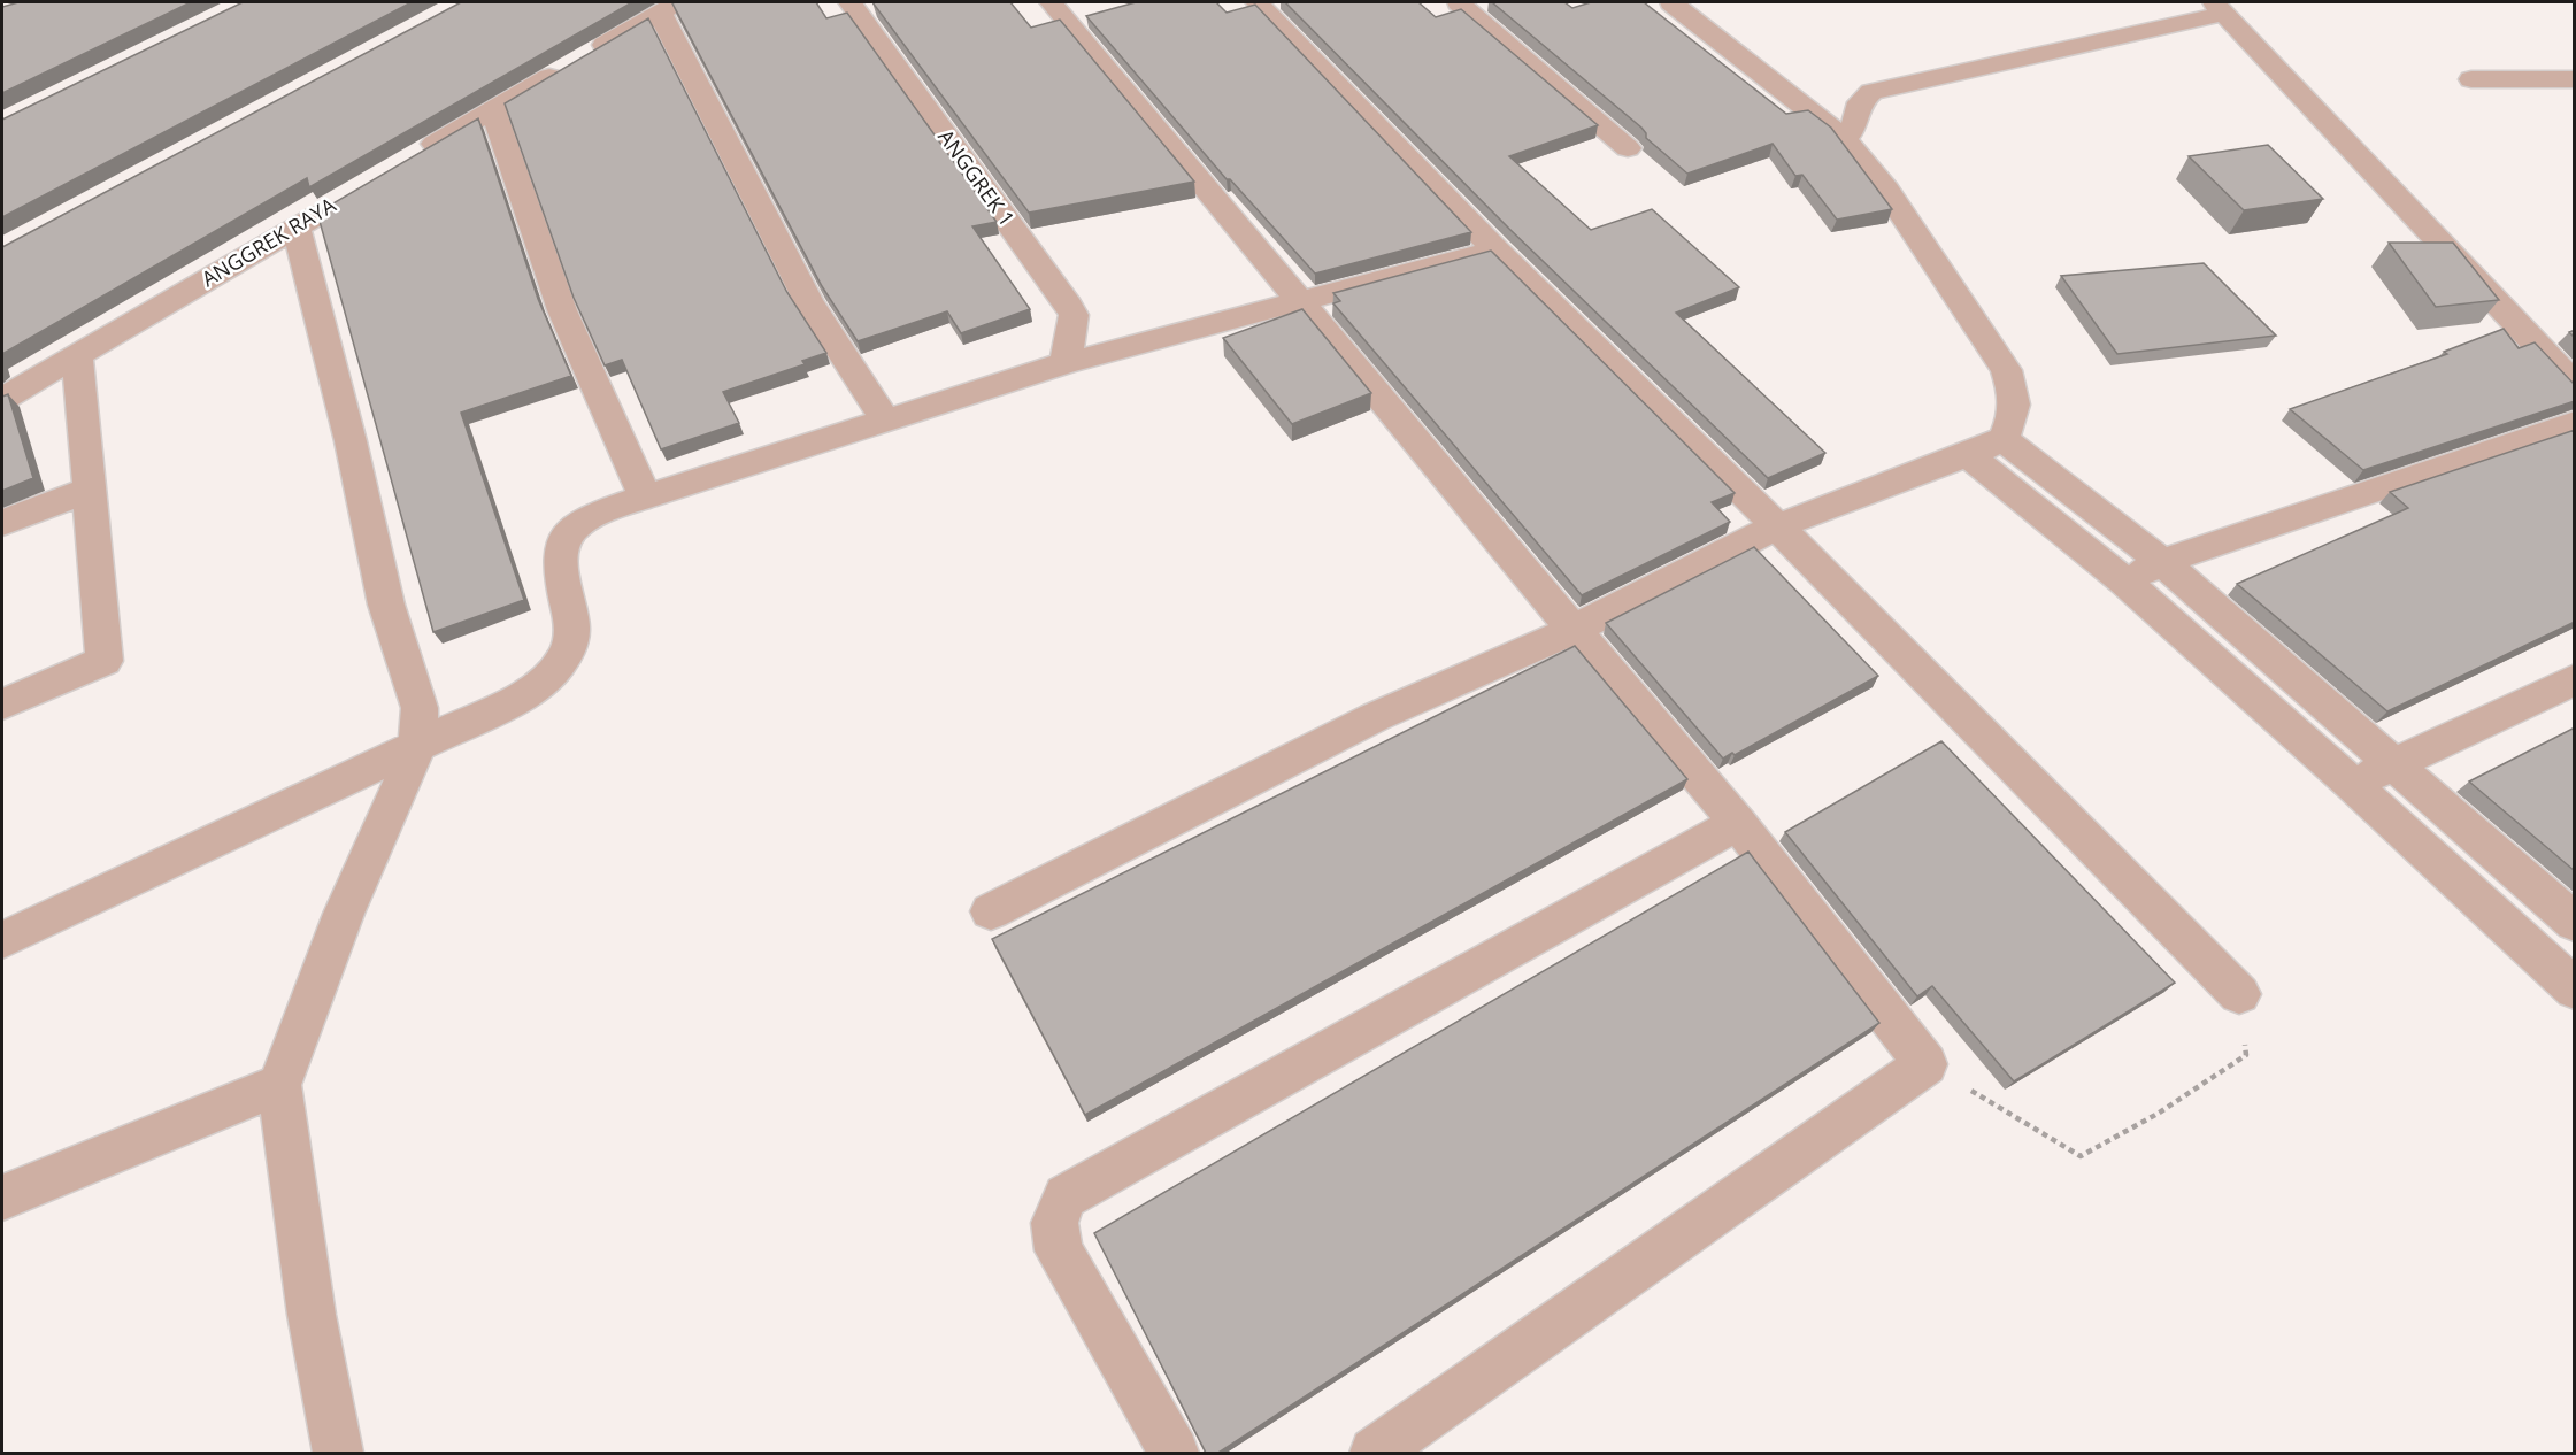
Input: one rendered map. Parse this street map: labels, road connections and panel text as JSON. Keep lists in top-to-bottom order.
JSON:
{
  "streets": {
    "street": ["ANGGREK 1", "ANGGREK RAYA"]
  }
}
